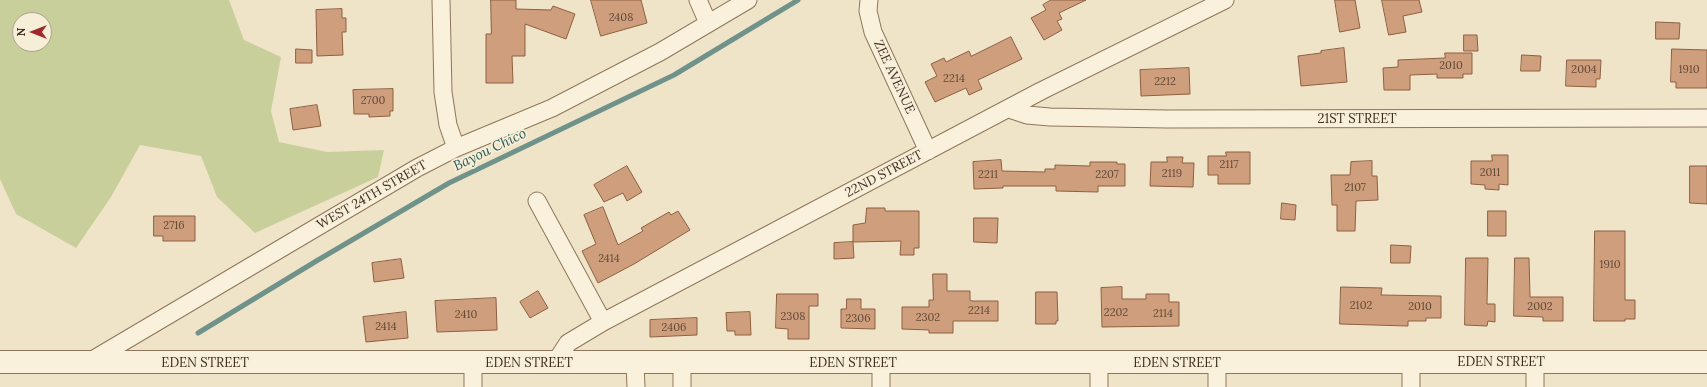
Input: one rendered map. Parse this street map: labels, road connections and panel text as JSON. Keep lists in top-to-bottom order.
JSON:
{
  "streets": {
    "street": [
      "ZEE AVENUE",
      "21ST STREET",
      "22ND STREET",
      "WEST 24TH STREET",
      "EDEN STREET"
    ]
  },
  "crossings": [
    ["ZEE AVENUE", "22ND STREET"],
    ["21ST STREET", "22ND STREET"],
    ["22ND STREET", "EDEN STREET"],
    ["WEST 24TH STREET", "EDEN STREET"]
  ],
  "water": ["Bayou Chico"],
  "house_numbers": [
    "2408",
    "2010",
    "2004",
    "1910",
    "2214",
    "2212",
    "2700",
    "2117",
    "2011",
    "2119",
    "2211",
    "2207",
    "2107",
    "2716",
    "2414",
    "1910",
    "2102",
    "2010",
    "2002",
    "2214",
    "2202",
    "2114",
    "2410",
    "2308",
    "2302",
    "2306",
    "2414",
    "2406"
  ],
  "north": "left"
}
